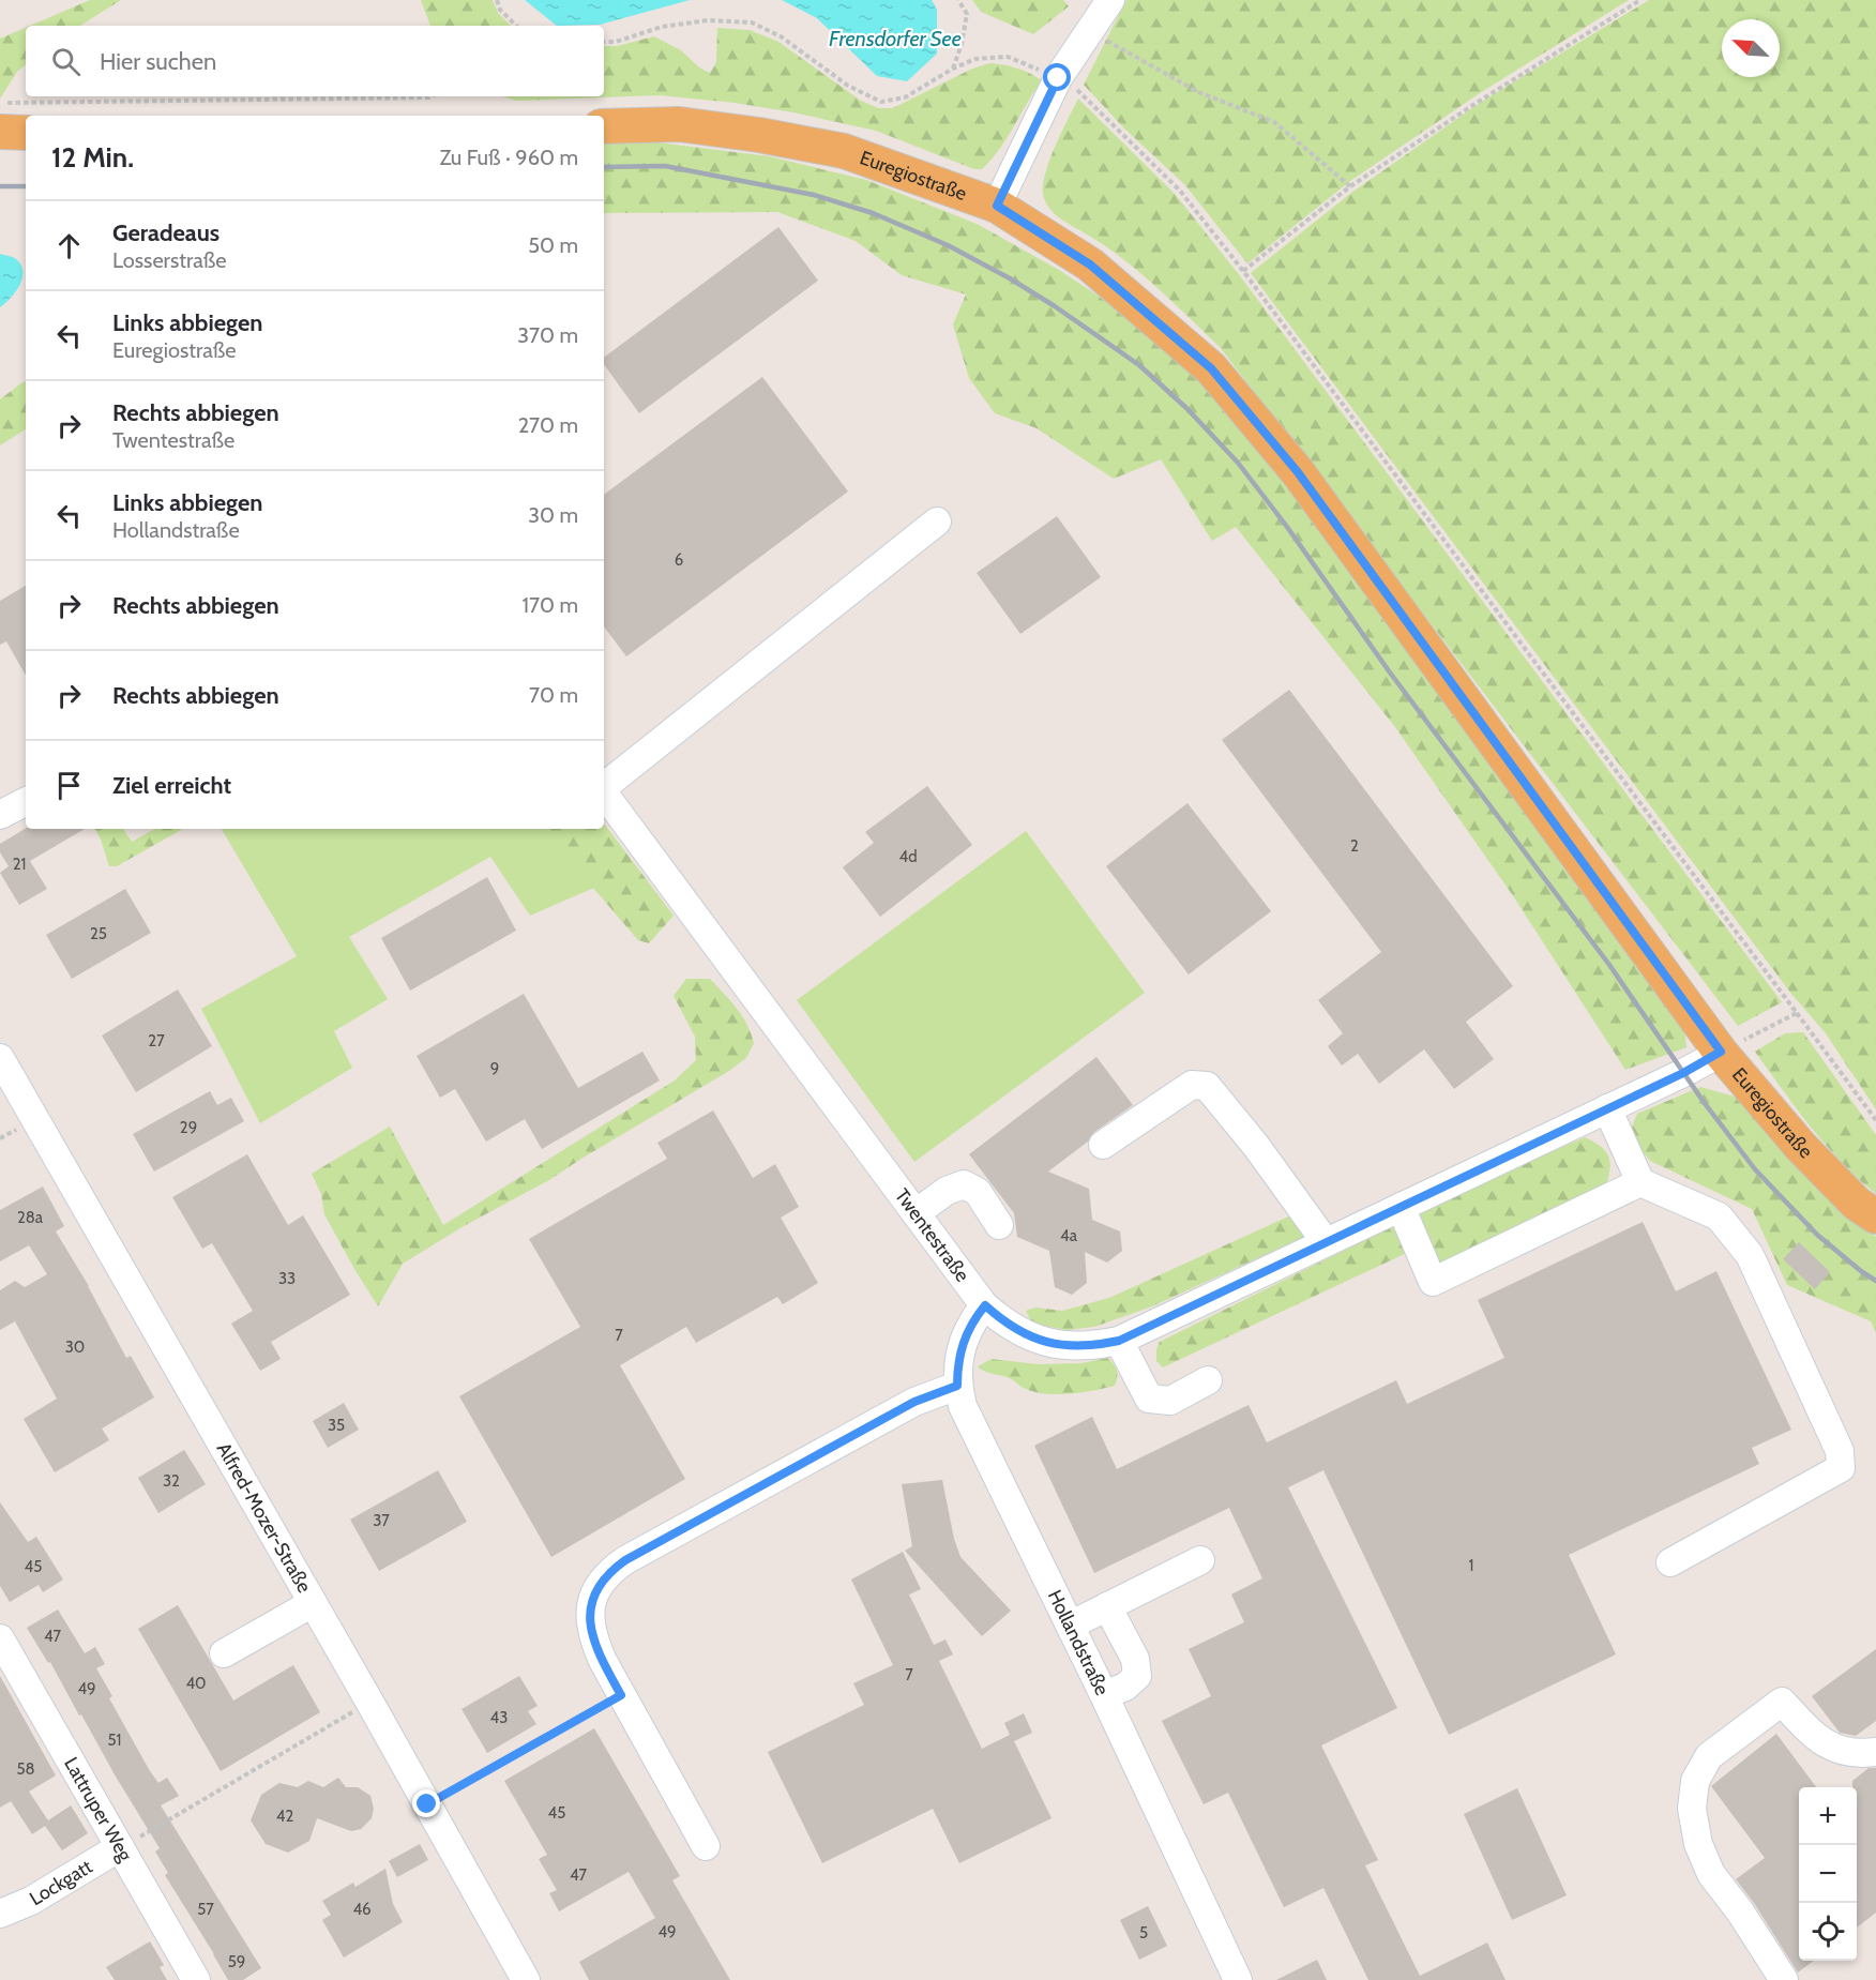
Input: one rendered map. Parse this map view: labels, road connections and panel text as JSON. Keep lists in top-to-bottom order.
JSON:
{
  "streets": {
    "main road": ["Euregiostraße"],
    "street": [
      "Twentestraße",
      "Alfred-Mozer-Straße",
      "Hollandstraße",
      "Lattruper Weg",
      "Lockgatt"
    ]
  },
  "crossings": [
    ["Euregiostraße", "Twentestraße"],
    ["Twentestraße", "Hollandstraße"],
    ["Lattruper Weg", "Lockgatt"]
  ],
  "water": ["Frensdorfer See"],
  "house_numbers": [
    "6",
    "2",
    "4d",
    "21",
    "25",
    "27",
    "9",
    "29",
    "28a",
    "4a",
    "33",
    "7",
    "30",
    "35",
    "32",
    "37",
    "1",
    "45",
    "47",
    "7",
    "40",
    "49",
    "43",
    "51",
    "58",
    "45",
    "42",
    "47",
    "57",
    "46",
    "49",
    "5",
    "59"
  ],
  "north": "top left",
  "page": {
    "search": "Hier suchen",
    "heading": ["12 Min.", "Zu Fuß · 960 m"],
    "list": [
      ["Geradeaus", "Losserstraße", "50 m"],
      ["Links abbiegen", "Euregiostraße", "370 m"],
      ["Rechts abbiegen", "Twentestraße", "270 m"],
      ["Links abbiegen", "Hollandstraße", "30 m"],
      ["Rechts abbiegen", "170 m"],
      ["Rechts abbiegen", "70 m"],
      "Ziel erreicht"
    ],
    "map_buttons": ["+", "−"]
  }
}
